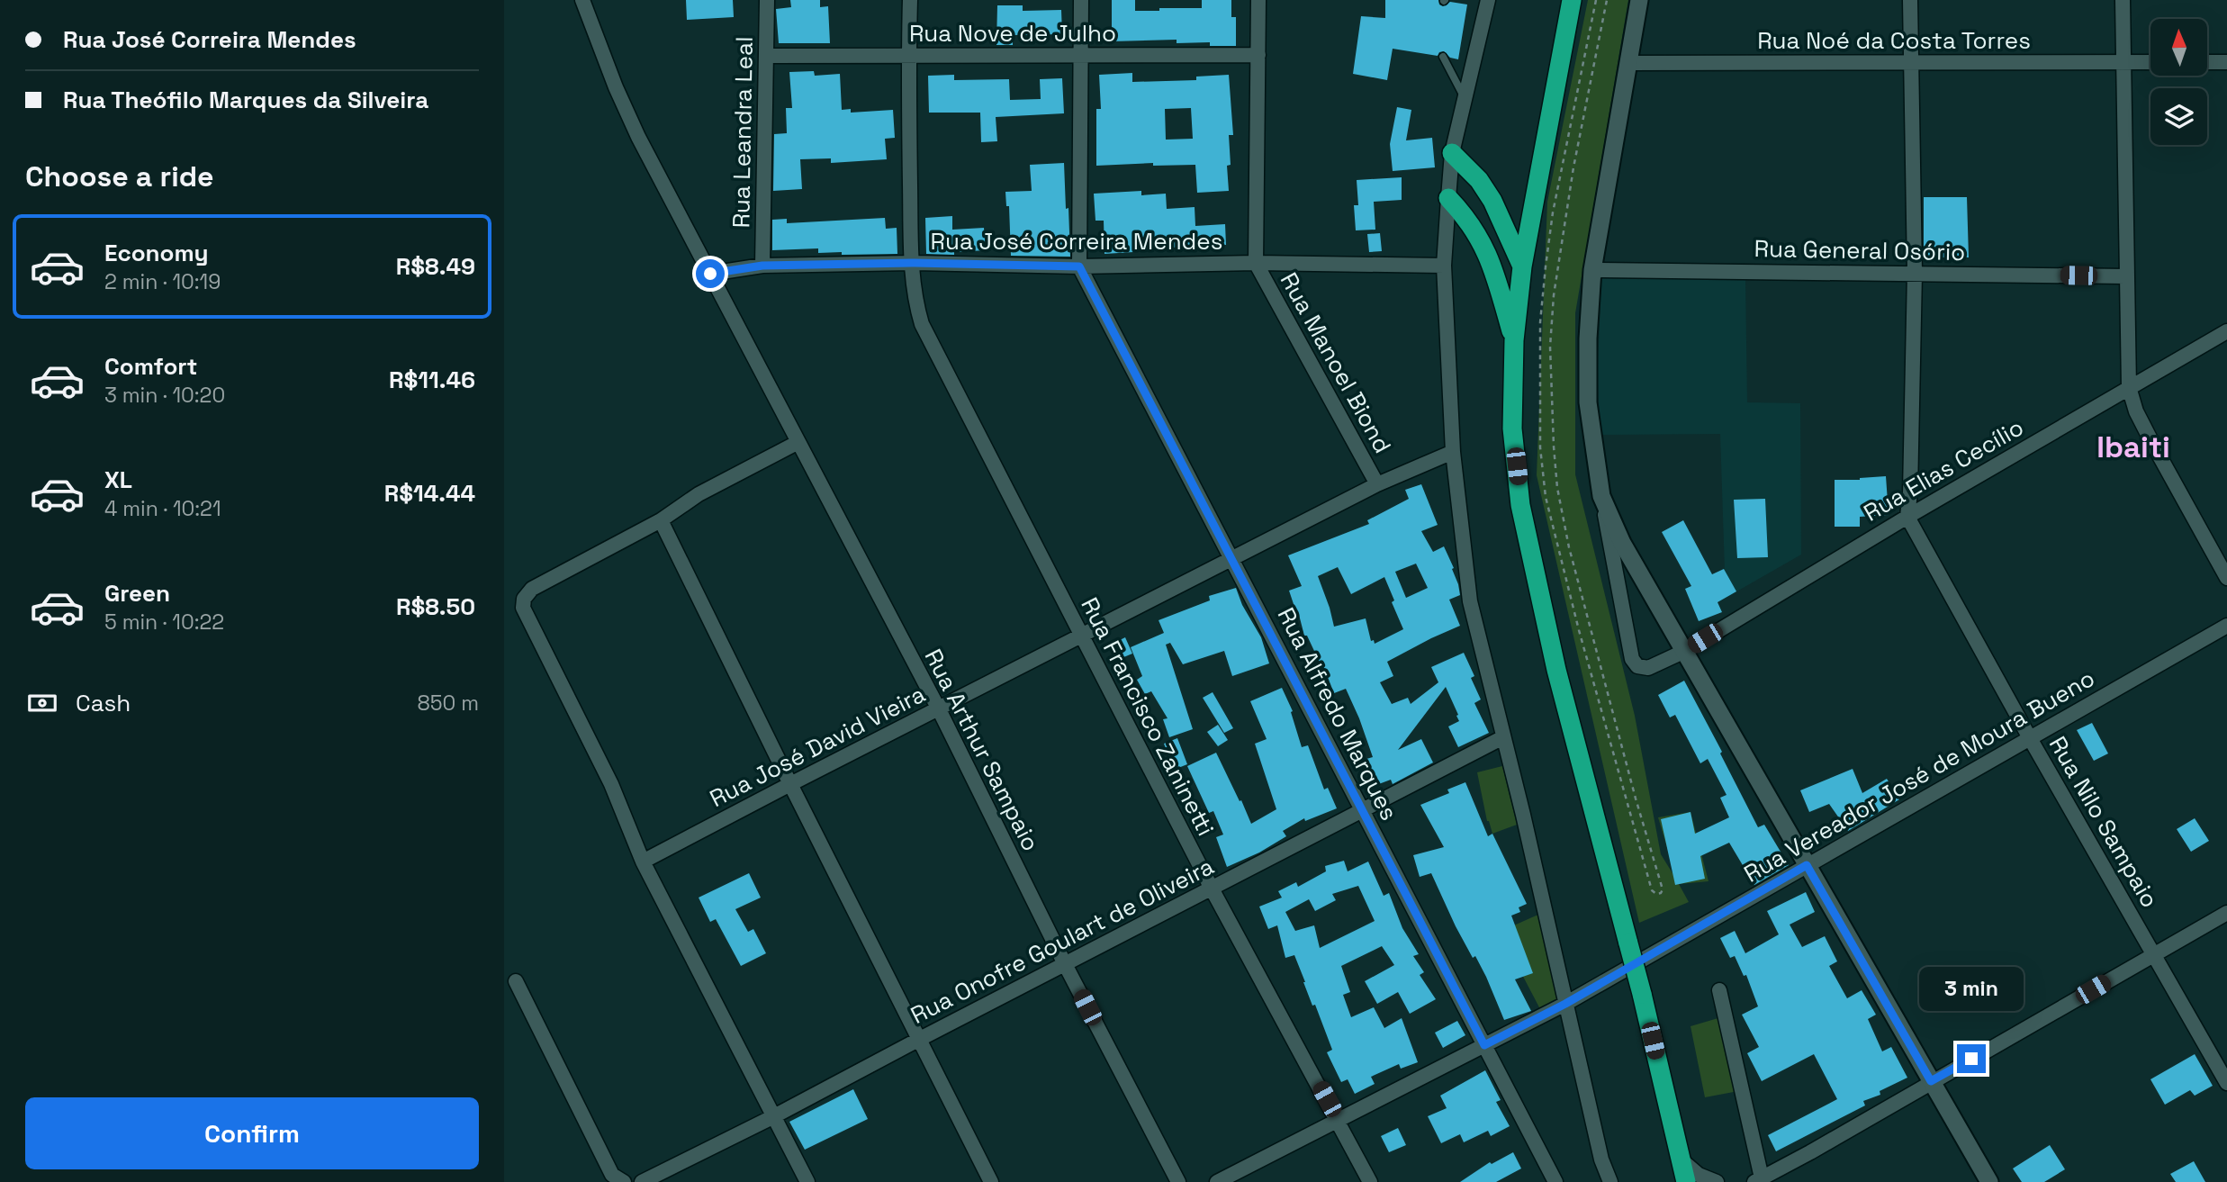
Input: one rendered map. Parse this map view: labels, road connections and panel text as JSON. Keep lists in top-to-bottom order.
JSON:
{
  "streets": {
    "street": [
      "Rua Nove de Julho",
      "Rua Noé da Costa Torres",
      "Rua Leandra Leal",
      "Rua José Correira Mendes",
      "Rua General Osório",
      "Rua Manoel Biond",
      "Rua Elias Cecílio",
      "Rua Alfredo Marques",
      "Rua Francisco Zaninetti",
      "Rua José David Vieira",
      "Rua Arthur Sampaio",
      "Rua Vereador José de Moura Bueno",
      "Rua Nilo Sampaio",
      "Rua Onofre Goulart de Oliveira"
    ]
  },
  "crossings": [
    ["Rua Nove de Julho", "Rua Leandra Leal"],
    ["Rua Nove de Julho", "Rua Francisco Zaninetti"],
    ["Rua Leandra Leal", "Rua José Correira Mendes"],
    ["Rua José Correira Mendes", "Rua Manoel Biond"],
    ["Rua José Correira Mendes", "Rua Alfredo Marques"],
    ["Rua José Correira Mendes", "Rua Francisco Zaninetti"],
    ["Rua José Correira Mendes", "Rua Arthur Sampaio"],
    ["Rua Manoel Biond", "Rua José David Vieira"],
    ["Rua Elias Cecílio", "Rua Nilo Sampaio"],
    ["Rua Alfredo Marques", "Rua José David Vieira"],
    ["Rua Alfredo Marques", "Rua Vereador José de Moura Bueno"],
    ["Rua Alfredo Marques", "Rua Onofre Goulart de Oliveira"],
    ["Rua Francisco Zaninetti", "Rua José David Vieira"],
    ["Rua Francisco Zaninetti", "Rua Vereador José de Moura Bueno"],
    ["Rua Francisco Zaninetti", "Rua Onofre Goulart de Oliveira"],
    ["Rua José David Vieira", "Rua Arthur Sampaio"],
    ["Rua Arthur Sampaio", "Rua Onofre Goulart de Oliveira"],
    ["Rua Vereador José de Moura Bueno", "Rua Nilo Sampaio"]
  ],
  "districts": ["Ibaiti"],
  "north": "top",
  "page": {
    "banner": ["Rua José Correira Mendes", "Rua Theófilo Marques da Silveira"],
    "heading": "Choose a ride",
    "list": [
      {
        "name": "Economy",
        "note": "2 min · 10:19",
        "value": "R$8.49"
      },
      {
        "name": "Comfort",
        "note": "3 min · 10:20",
        "value": "R$11.46"
      },
      {
        "name": "XL",
        "note": "4 min · 10:21",
        "value": "R$14.44"
      },
      {
        "name": "Green",
        "note": "5 min · 10:22",
        "value": "R$8.50"
      }
    ],
    "pay": ["Cash", "850 m"],
    "bubble": "3 min",
    "buttons": "Confirm"
  }
}
